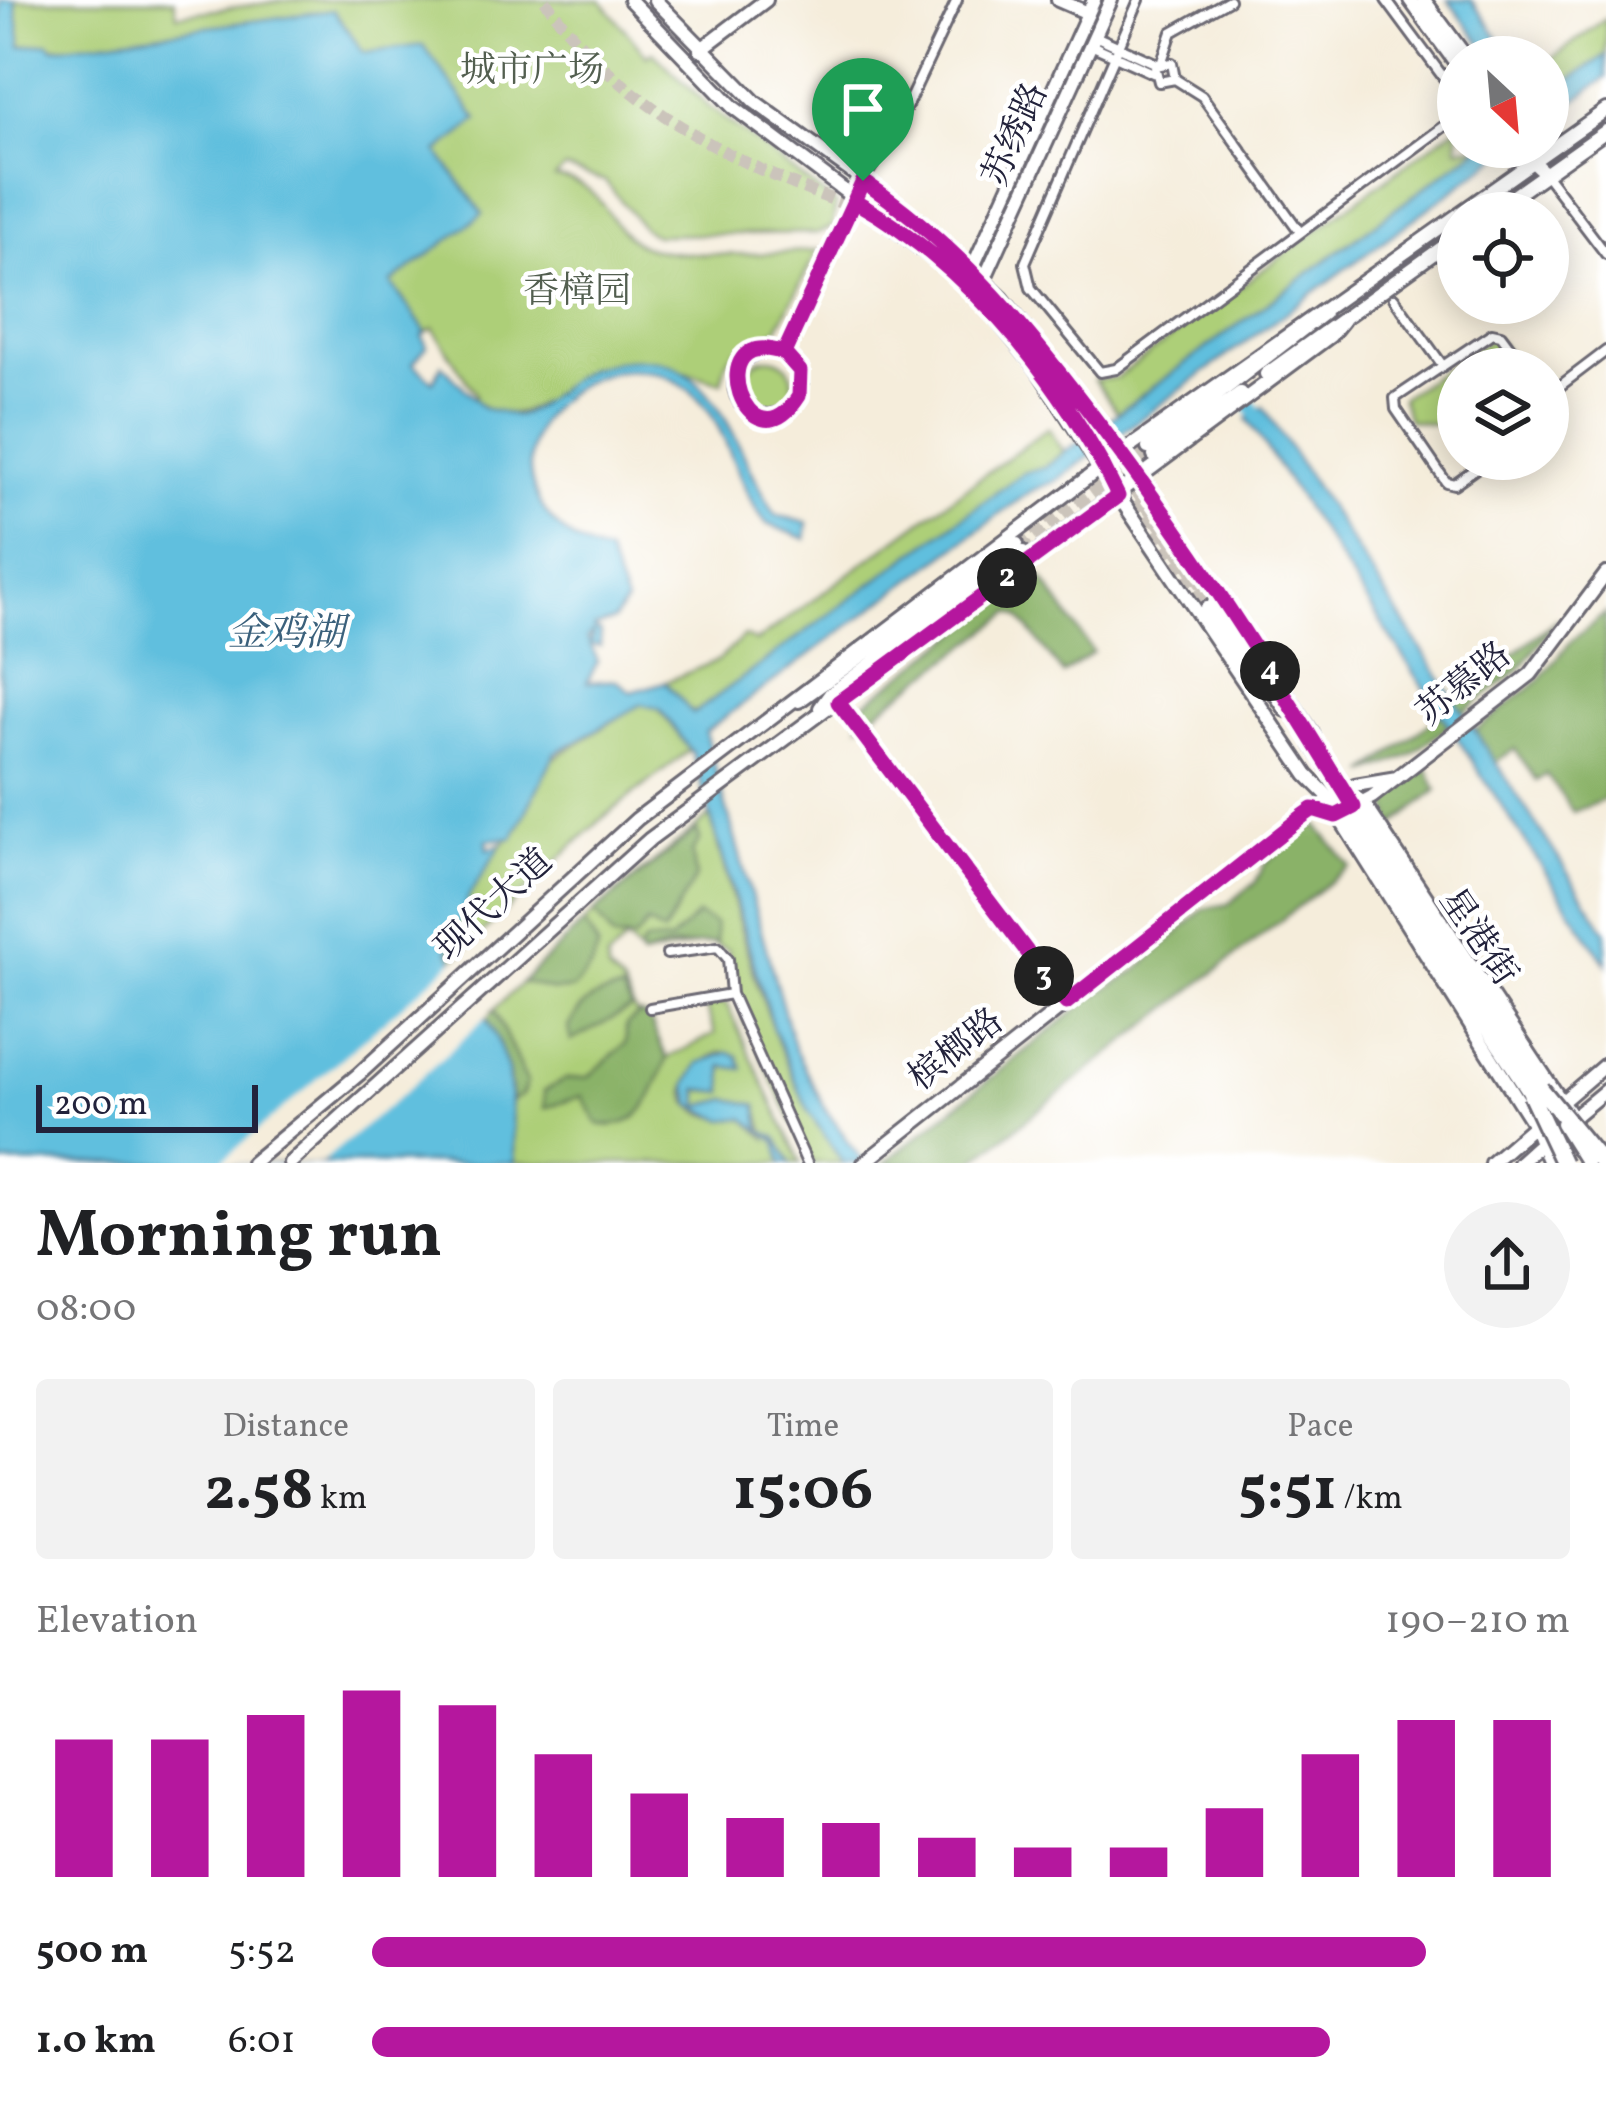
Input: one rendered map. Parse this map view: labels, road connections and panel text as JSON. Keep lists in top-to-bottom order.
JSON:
{
  "streets": {
    "main road": [
      "苏绣路",
      "苏慕路",
      "现代大道",
      "星港街",
      "槟榔路"
    ]
  },
  "crossings": [
    ["苏慕路", "星港街"],
    ["苏慕路", "槟榔路"]
  ],
  "water": ["金鸡湖"],
  "parks": ["城市广场", "香樟园"],
  "scale_bar": "200 m",
  "north": "bottom right",
  "page": {
    "pins": ["2", "4", "3"],
    "scale": "200 m",
    "heading": ["Morning run", "08:00"],
    "stats": [
      ["Distance", "2.58 km"],
      ["Time", "15:06"],
      ["Pace", "5:51 /km"]
    ],
    "chart": ["Elevation", "190–210 m"],
    "list": [
      {
        "name": "500 m",
        "note": "5:52"
      },
      {
        "name": "1.0 km",
        "note": "6:01"
      }
    ]
  }
}
